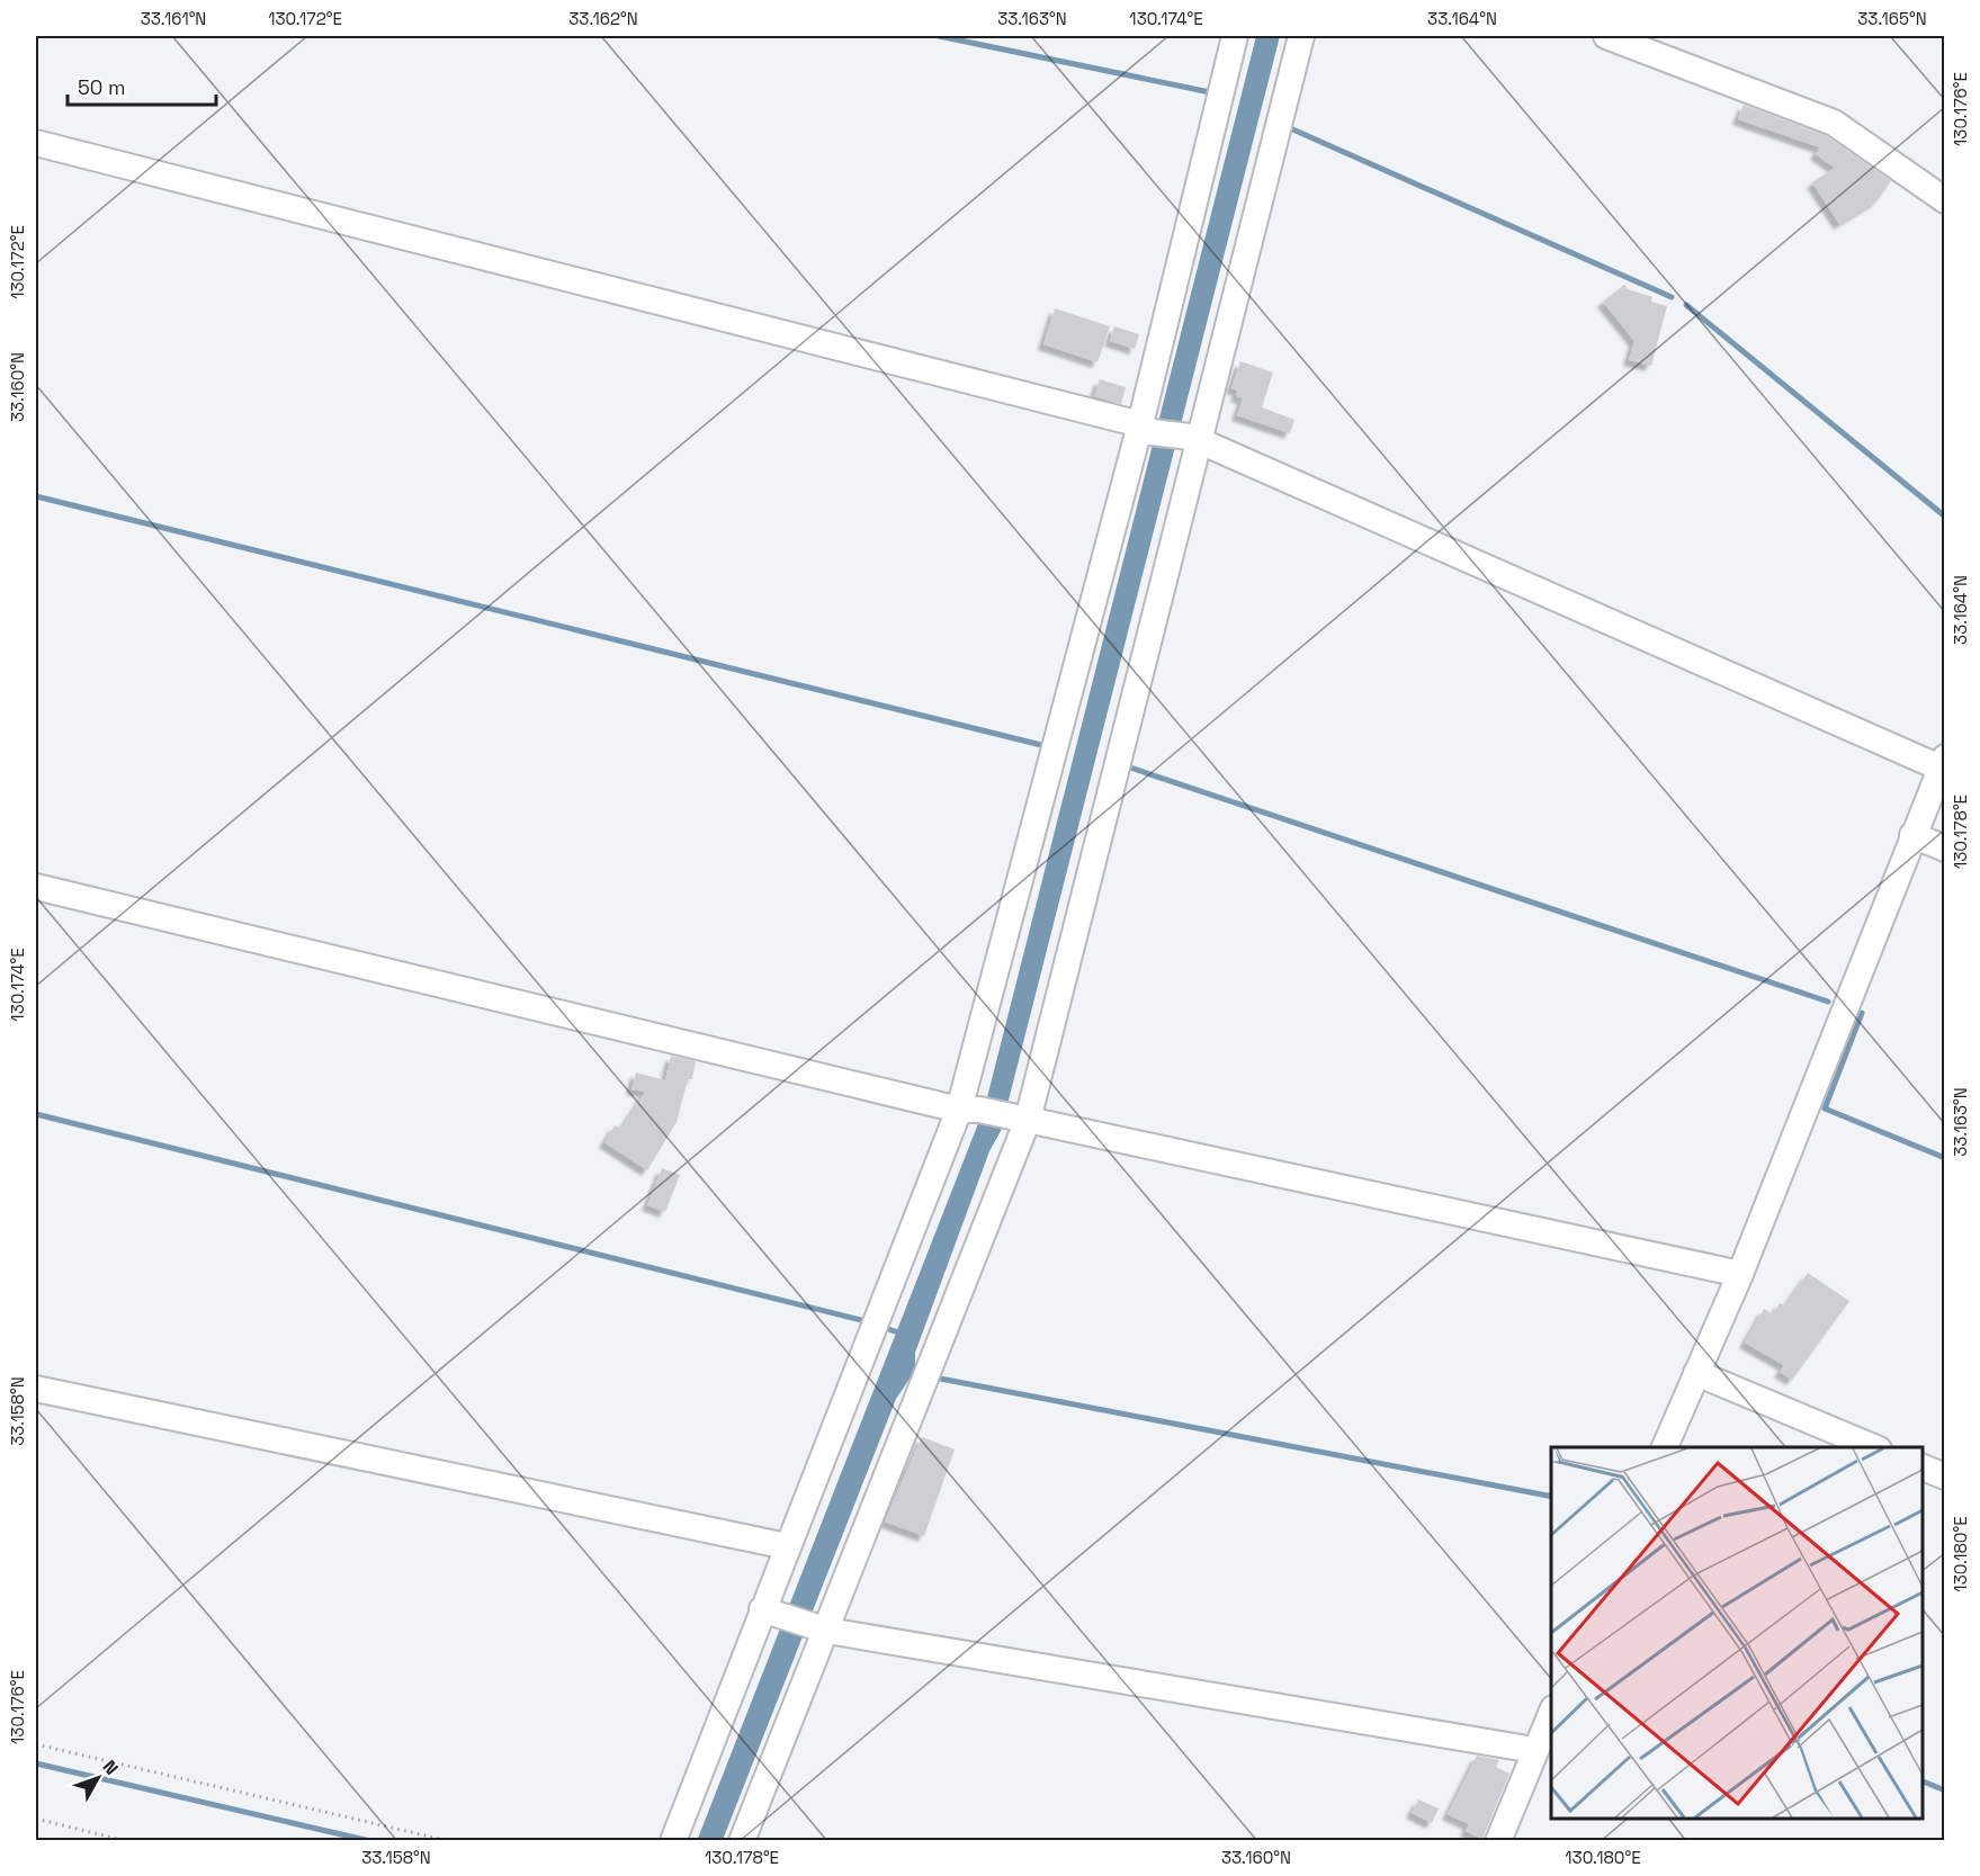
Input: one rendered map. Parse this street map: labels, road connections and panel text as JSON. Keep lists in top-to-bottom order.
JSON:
{
  "scale_bar": "50 m",
  "north": "top right",
  "coordinates": [
    "33.161°N",
    "130.172°E",
    "33.162°N",
    "33.163°N",
    "130.174°E",
    "33.164°N",
    "33.165°N",
    "130.176°E",
    "33.160°N",
    "130.178°E",
    "33.158°N",
    "130.180°E"
  ]
}
